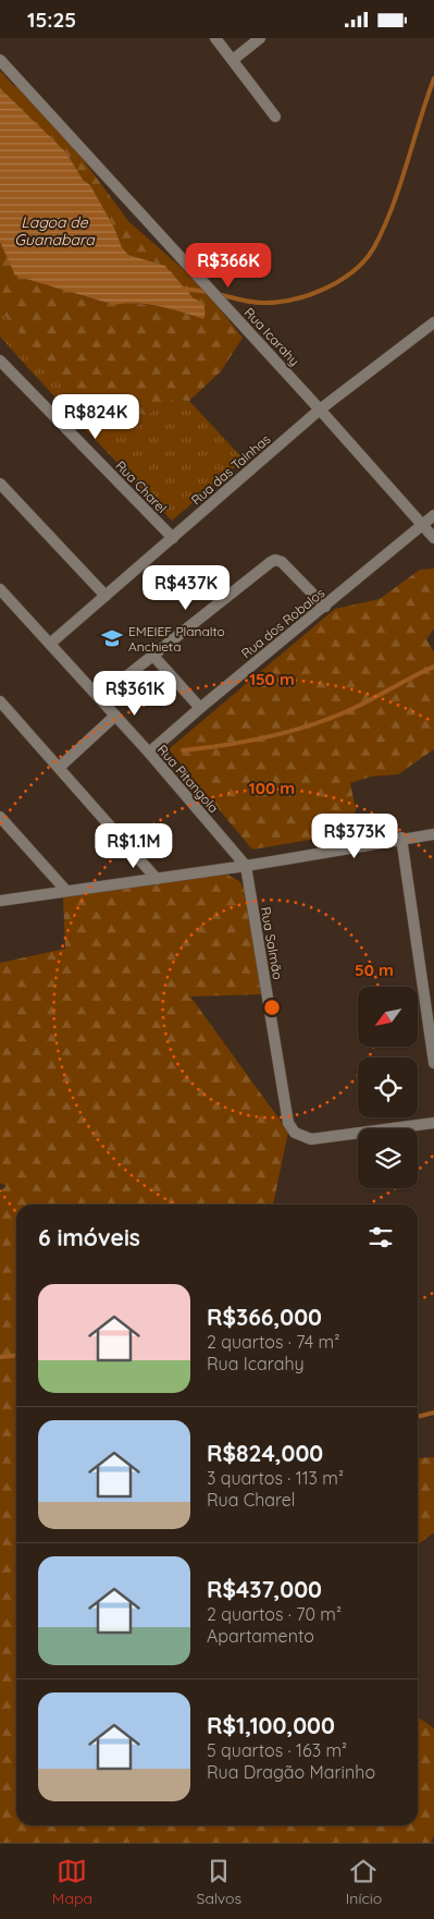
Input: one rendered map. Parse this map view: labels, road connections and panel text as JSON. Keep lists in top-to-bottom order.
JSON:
{
  "streets": {
    "street": [
      "Rua Icarahy",
      "Rua das Tainhas",
      "Rua Charel",
      "Rua dos Robalos",
      "Rua Pitangola",
      "Rua Salmão"
    ]
  },
  "crossings": [
    ["Rua Icarahy", "Rua das Tainhas"],
    ["Rua Icarahy", "Rua dos Robalos"],
    ["Rua das Tainhas", "Rua Charel"],
    ["Rua das Tainhas", "Rua Pitangola"],
    ["Rua dos Robalos", "Rua Pitangola"],
    ["Rua Pitangola", "Rua Salmão"]
  ],
  "water": ["Lagoa de Guanabara"],
  "places": {
    "school or university": ["EMEIEF Planalto Anchieta"]
  },
  "north": "bottom left",
  "page": {
    "status": "15:25",
    "price": [
      "R$366K",
      "R$824K",
      "R$437K",
      "R$361K",
      "R$373K",
      "R$1.1M"
    ],
    "heading": "6 imóveis",
    "list": [
      {
        "name": "R$366,000",
        "note": "2 quartos · 74 m² · Rua Icarahy"
      },
      {
        "name": "R$824,000",
        "note": "3 quartos · 113 m² · Rua Charel"
      },
      {
        "name": "R$437,000",
        "note": "2 quartos · 70 m² · Apartamento"
      },
      {
        "name": "R$1,100,000",
        "note": "5 quartos · 163 m² · Rua Dragão Marinho"
      }
    ],
    "tabs": ["Mapa", "Salvos", "Início"]
  },
  "rings": ["150 m", "100 m", "50 m"]
}
